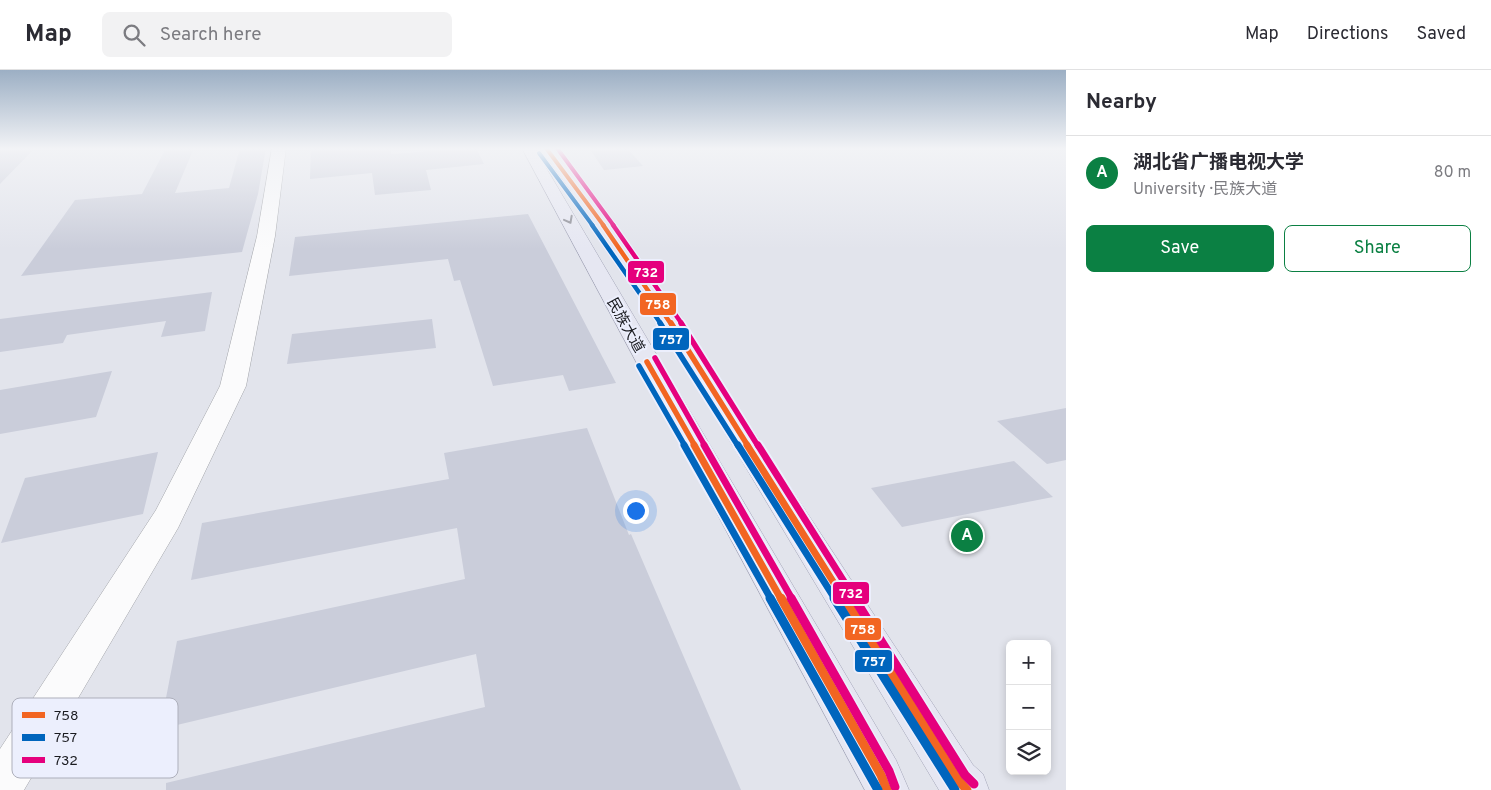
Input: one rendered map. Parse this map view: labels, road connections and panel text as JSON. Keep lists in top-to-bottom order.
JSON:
{
  "streets": {
    "main road": ["民族大道"]
  },
  "lines": ["transit line 758", "transit line 757", "transit line 732"],
  "legend": ["758", "757", "732"],
  "page": {
    "header": "Map",
    "search": "Search here",
    "nav": ["Map", "Directions", "Saved"],
    "heading": "Nearby",
    "list": [
      {
        "mark": "A",
        "name": "湖北省广播电视大学",
        "note": "University · 民族大道",
        "value": "80 m"
      }
    ],
    "buttons": ["Save", "Share"],
    "pins": "A",
    "map_buttons": ["+", "−"]
  }
}
